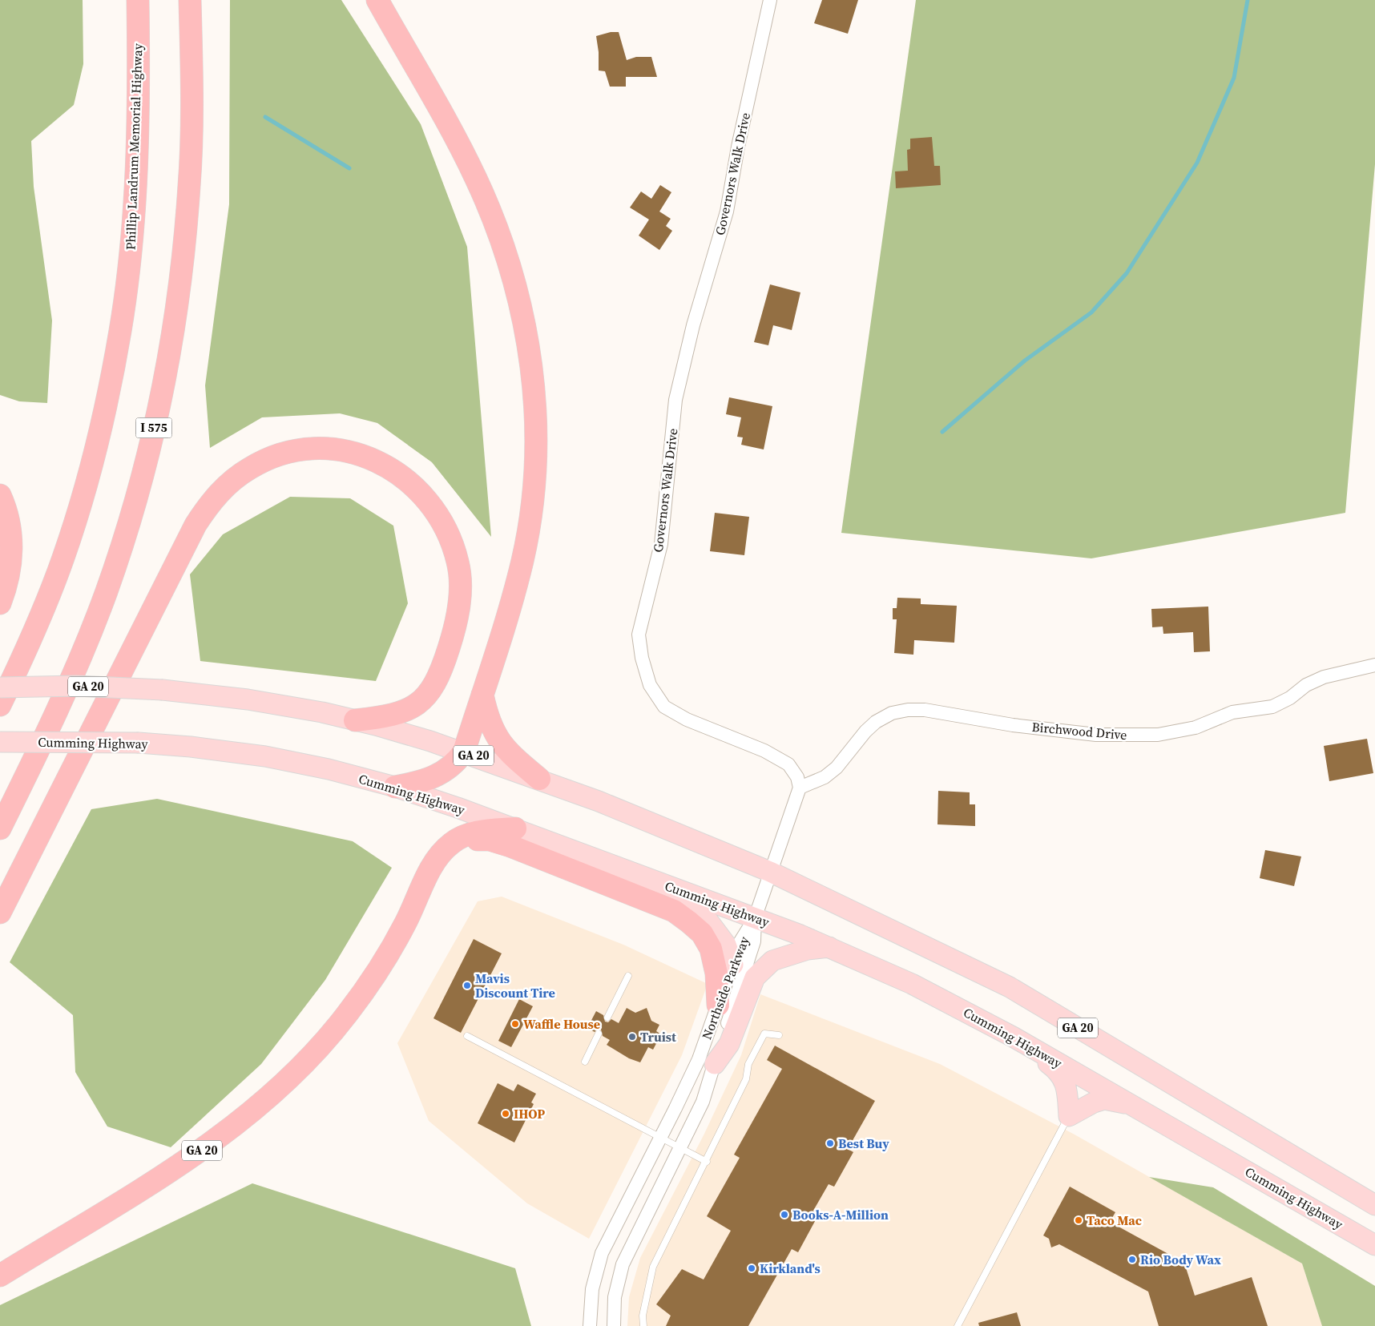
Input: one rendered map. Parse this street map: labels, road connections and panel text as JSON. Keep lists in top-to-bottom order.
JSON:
{
  "streets": {
    "highway": ["Phillip Landrum Memorial Highway", "I 575", "GA 20"],
    "main road": ["Cumming Highway"],
    "street": ["Governors Walk Drive", "Birchwood Drive", "Northside Parkway"]
  },
  "crossings": [
    ["Governors Walk Drive", "Birchwood Drive"],
    ["GA 20", "Cumming Highway"],
    ["Cumming Highway", "Northside Parkway"]
  ],
  "places": [
    "Mavis Discount Tire",
    "Waffle House",
    "Truist",
    "IHOP",
    "Best Buy",
    "Books-A-Million",
    "Taco Mac",
    "Rio Body Wax",
    "Kirkland's"
  ]
}
